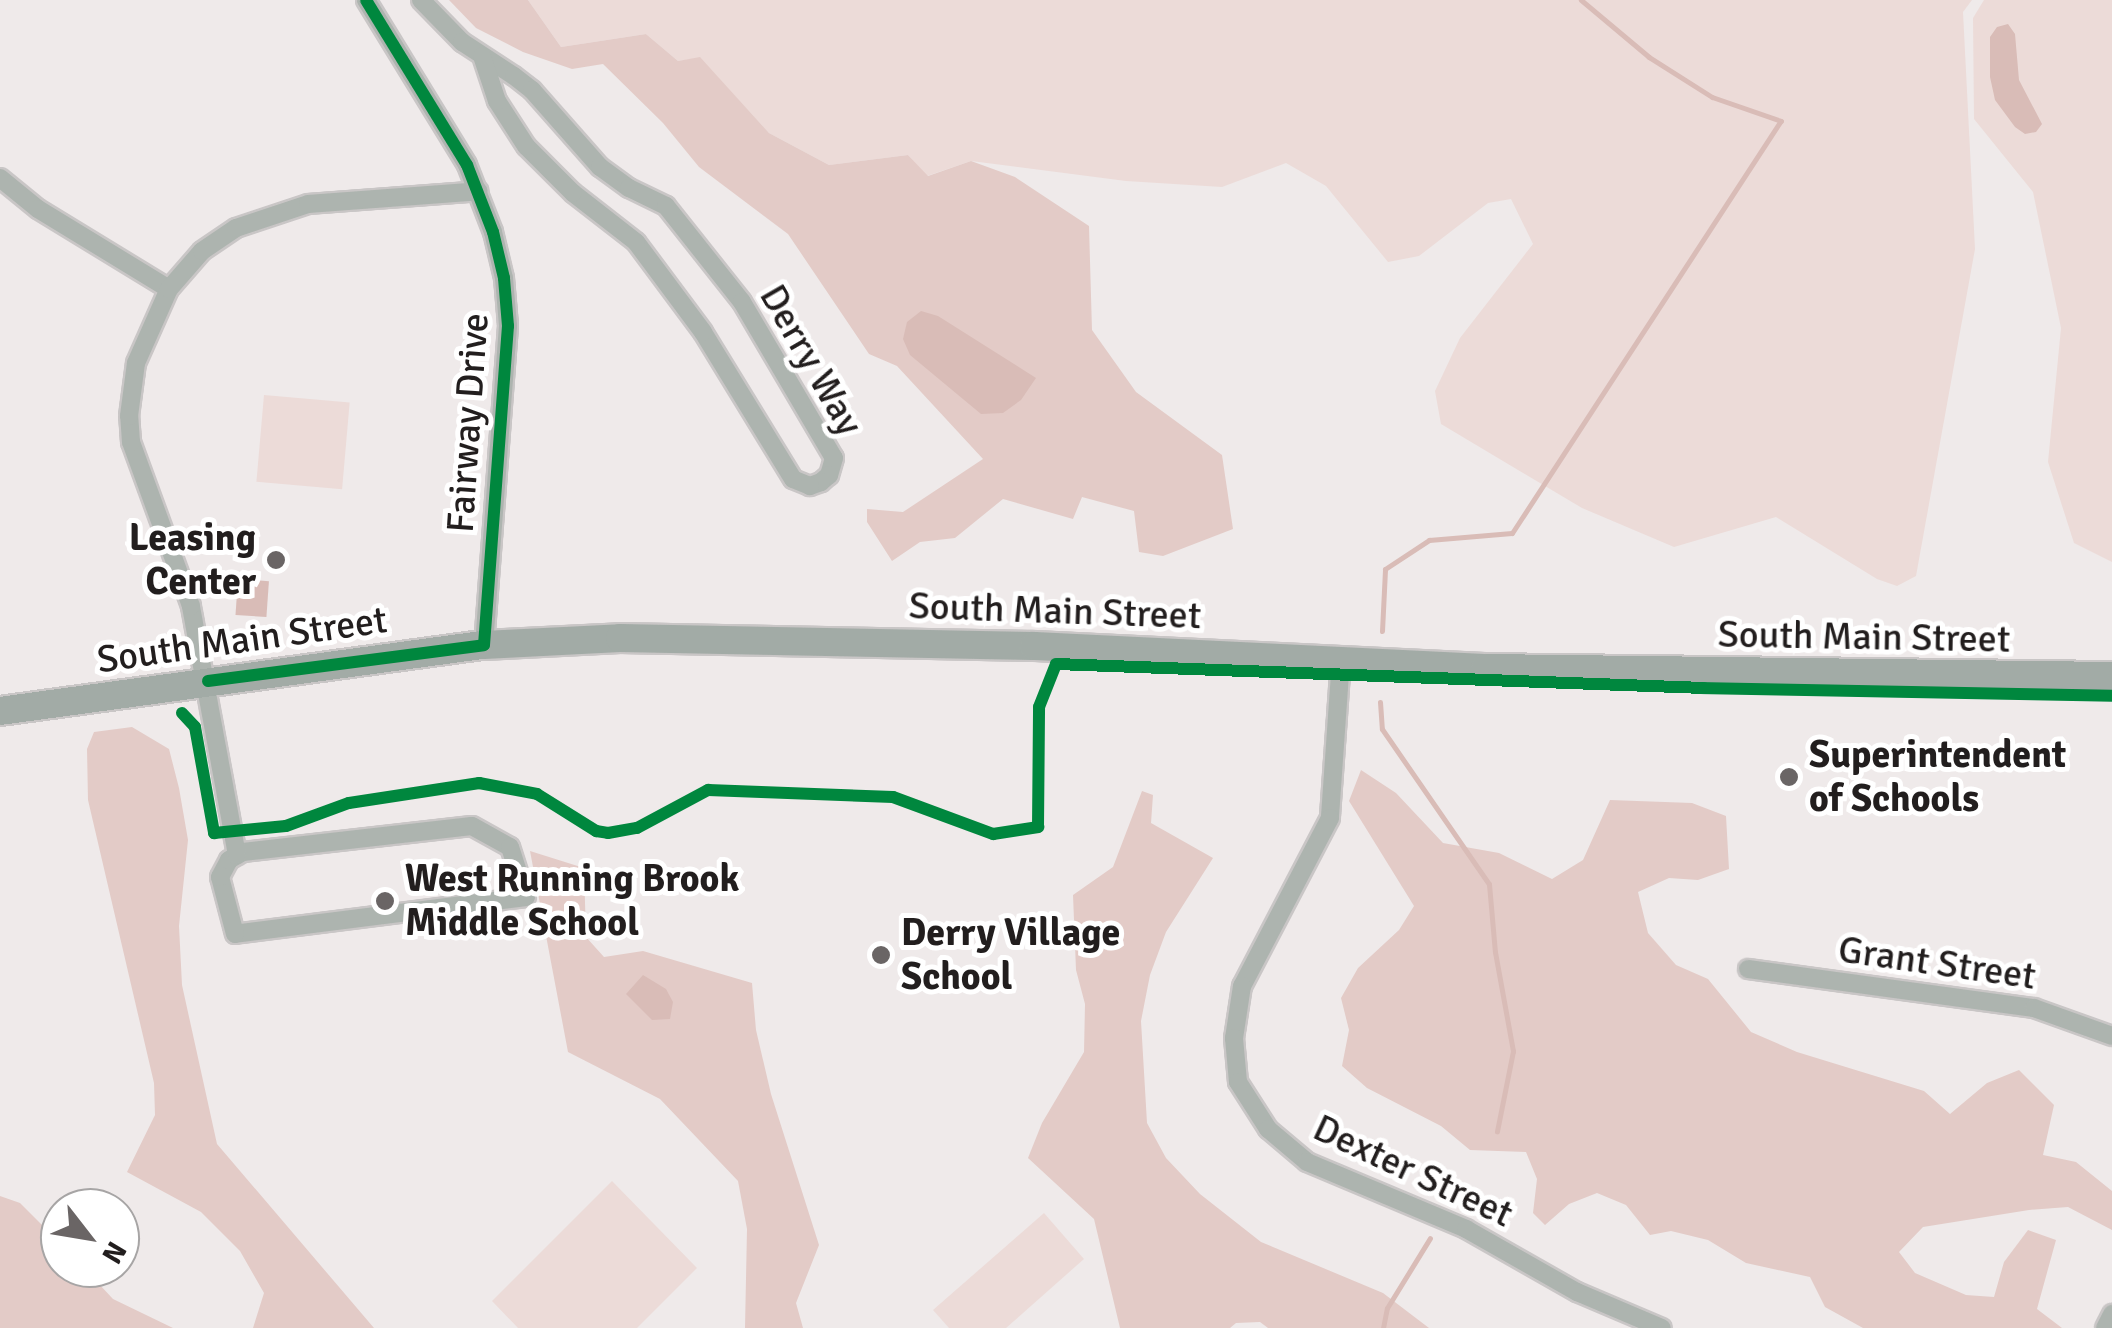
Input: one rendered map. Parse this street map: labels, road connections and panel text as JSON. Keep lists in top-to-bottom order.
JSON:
{
  "streets": {
    "main road": ["South Main Street"],
    "street": [
      "Derry Way",
      "Fairway Drive",
      "Grant Street",
      "Dexter Street"
    ]
  },
  "crossings": [
    ["Fairway Drive", "South Main Street"],
    ["South Main Street", "Dexter Street"]
  ],
  "places": [
    "Leasing Center",
    "Superintendent of Schools",
    "West Running Brook Middle School",
    "Derry Village School"
  ],
  "north": "bottom right"
}
